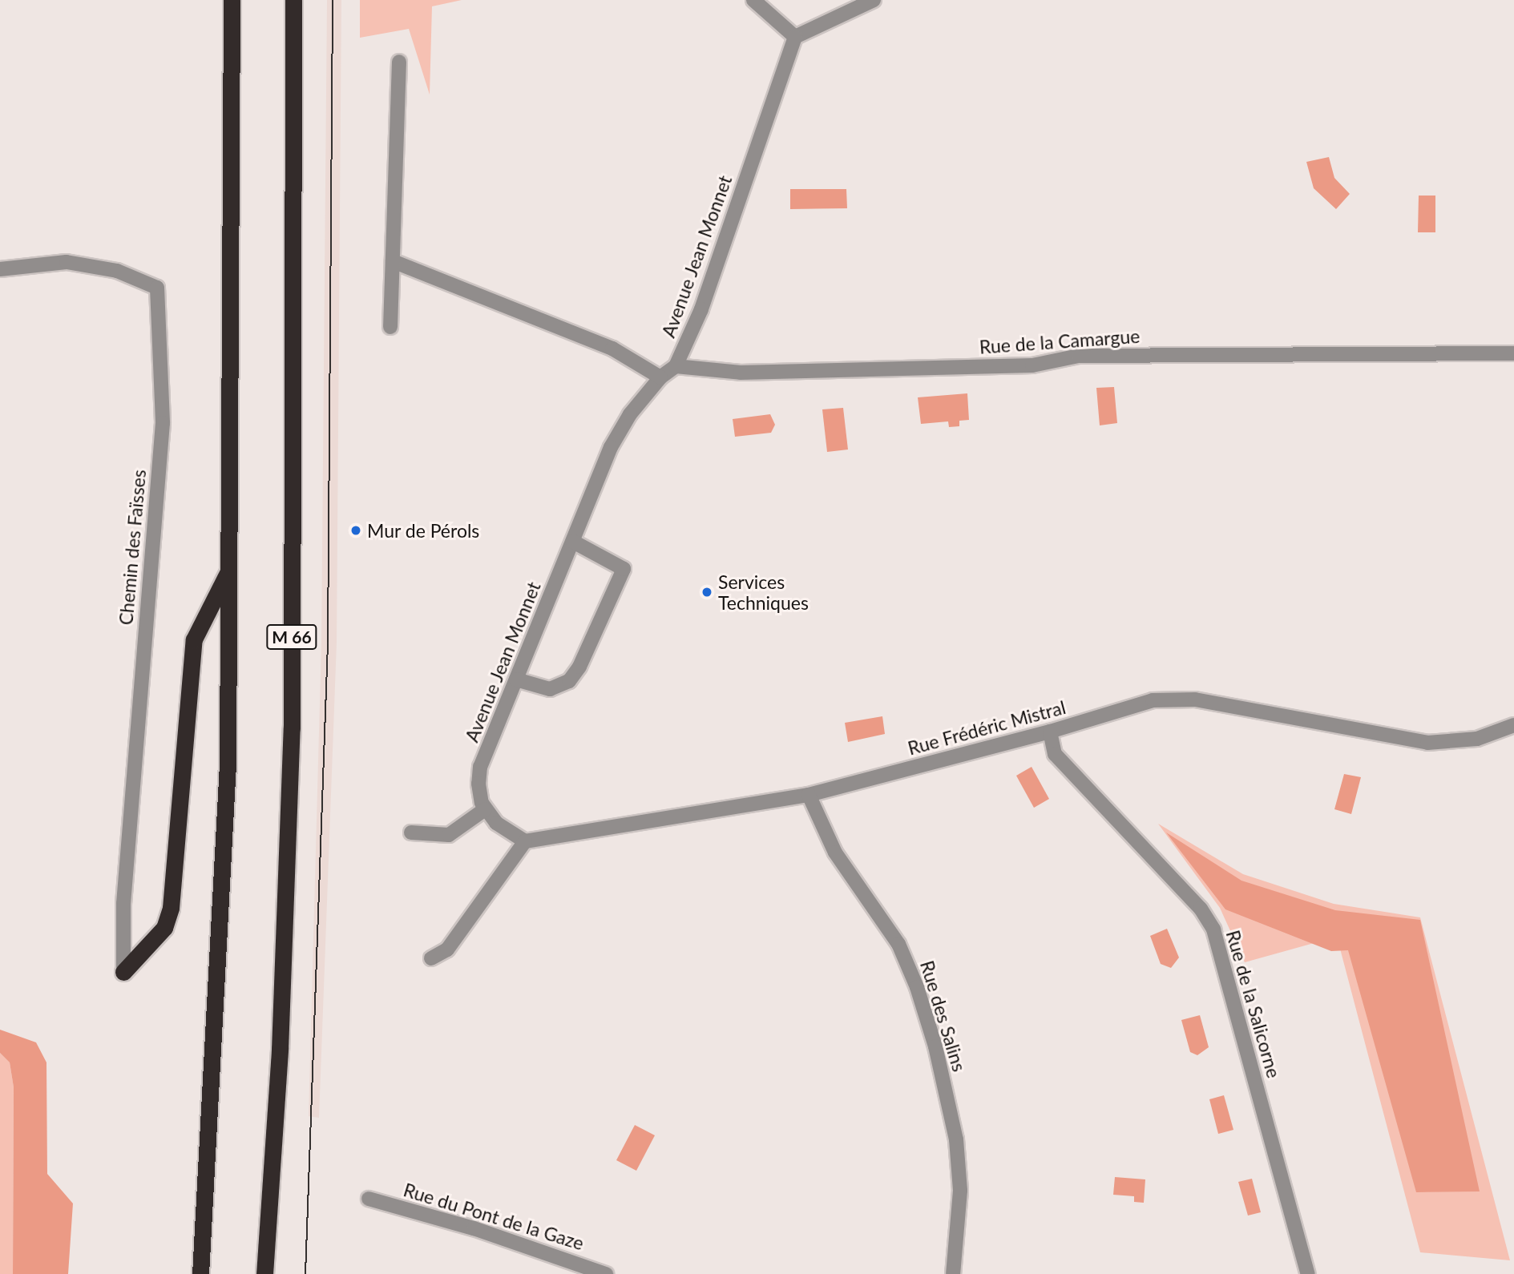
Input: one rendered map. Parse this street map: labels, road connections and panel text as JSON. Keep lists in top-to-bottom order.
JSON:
{
  "streets": {
    "highway": ["M 66"],
    "street": [
      "Avenue Jean Monnet",
      "Rue de la Camargue",
      "Chemin des Faïsses",
      "Rue Frédéric Mistral",
      "Rue de la Salicorne",
      "Rue des Salins",
      "Rue du Pont de la Gaze"
    ]
  },
  "crossings": [
    ["Avenue Jean Monnet", "Rue de la Camargue"],
    ["Rue Frédéric Mistral", "Rue de la Salicorne"],
    ["Rue Frédéric Mistral", "Rue des Salins"]
  ],
  "places": ["Mur de Pérols", "Services Techniques"]
}
